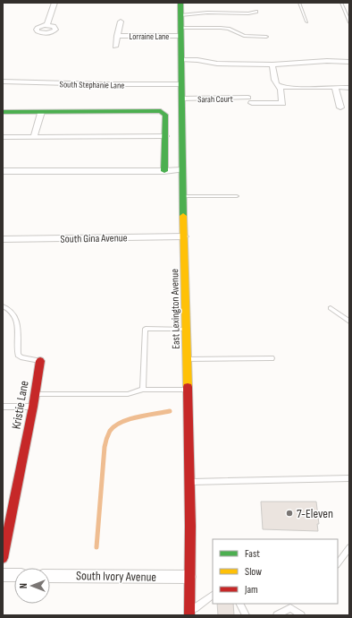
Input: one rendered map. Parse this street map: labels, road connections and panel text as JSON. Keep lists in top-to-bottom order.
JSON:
{
  "streets": {
    "street": [
      "Lorraine Lane",
      "South Stephanie Lane",
      "Sarah Court",
      "South Gina Avenue",
      "East Lexington Avenue",
      "Kristie Lane",
      "South Ivory Avenue"
    ]
  },
  "crossings": [
    ["Lorraine Lane", "East Lexington Avenue"],
    ["South Stephanie Lane", "East Lexington Avenue"],
    ["Sarah Court", "East Lexington Avenue"],
    ["South Gina Avenue", "East Lexington Avenue"],
    ["East Lexington Avenue", "South Ivory Avenue"]
  ],
  "places": ["7-Eleven"],
  "legend": ["Fast", "Slow", "Jam"],
  "north": "left"
}
